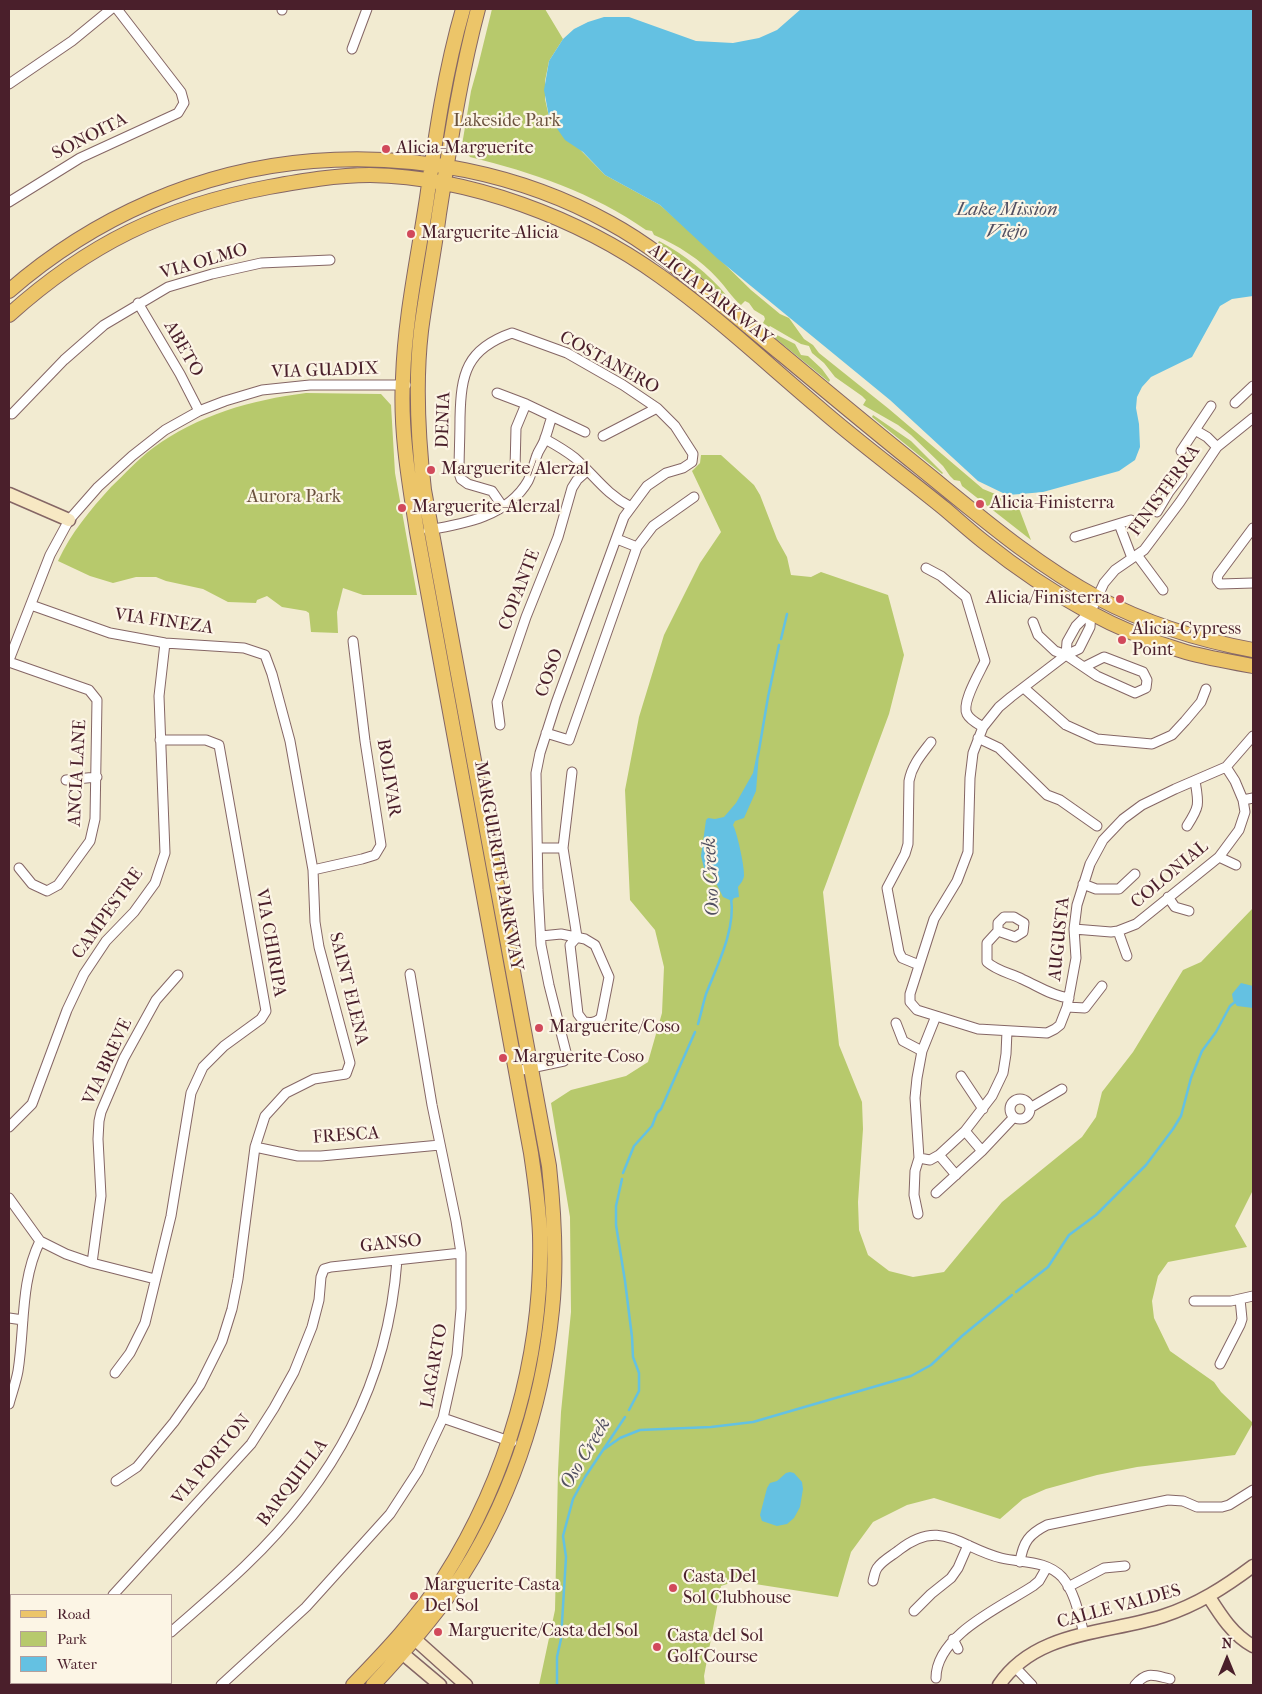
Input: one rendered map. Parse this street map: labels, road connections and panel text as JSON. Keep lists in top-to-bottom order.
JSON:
{
  "streets": {
    "main road": ["ALICIA PARKWAY", "MARGUERITE PARKWAY"],
    "street": [
      "SONOITA",
      "VIA OLMO",
      "ABETO",
      "COSTANERO",
      "VIA GUADIX",
      "DENIA",
      "FINISTERRA",
      "COPANTE",
      "VIA FINEZA",
      "COSO",
      "ANCIA LANE",
      "BOLIVAR",
      "COLONIAL",
      "CAMPESTRE",
      "AUGUSTA",
      "VIA CHIRIPA",
      "SAINT ELENA",
      "VIA BREVE",
      "FRESCA",
      "GANSO",
      "LAGARTO",
      "VIA PORTON",
      "BARQUILLA",
      "CALLE VALDES"
    ]
  },
  "crossings": [
    ["VIA OLMO", "ABETO"],
    ["ALICIA PARKWAY", "FINISTERRA"],
    ["ALICIA PARKWAY", "MARGUERITE PARKWAY"],
    ["ABETO", "VIA GUADIX"],
    ["COSTANERO", "DENIA"],
    ["COSTANERO", "COSO"],
    ["VIA GUADIX", "VIA FINEZA"],
    ["VIA GUADIX", "ANCIA LANE"],
    ["VIA GUADIX", "MARGUERITE PARKWAY"],
    ["VIA FINEZA", "CAMPESTRE"],
    ["VIA FINEZA", "SAINT ELENA"],
    ["COSO", "MARGUERITE PARKWAY"],
    ["BOLIVAR", "SAINT ELENA"],
    ["COLONIAL", "AUGUSTA"],
    ["CAMPESTRE", "VIA CHIRIPA"],
    ["SAINT ELENA", "FRESCA"],
    ["FRESCA", "LAGARTO"],
    ["GANSO", "LAGARTO"],
    ["GANSO", "VIA PORTON"],
    ["GANSO", "BARQUILLA"]
  ],
  "water": ["Lake Mission Viejo", "Oso Creek"],
  "parks": ["Lakeside Park", "Aurora Park"],
  "places": [
    "Alicia-Marguerite",
    "Marguerite-Alicia",
    "Marguerite/Alerzal",
    "Alicia-Finisterra",
    "Marguerite-Alerzal",
    "Alicia/Finisterra",
    "Alicia-Cypress Point",
    "Marguerite/Coso",
    "Marguerite-Coso",
    "Casta Del Sol Clubhouse",
    "Marguerite-Casta Del Sol",
    "Marguerite/Casta del Sol",
    "Casta del Sol Golf Course"
  ],
  "legend": ["Road", "Park", "Water"],
  "north": "top"
}
